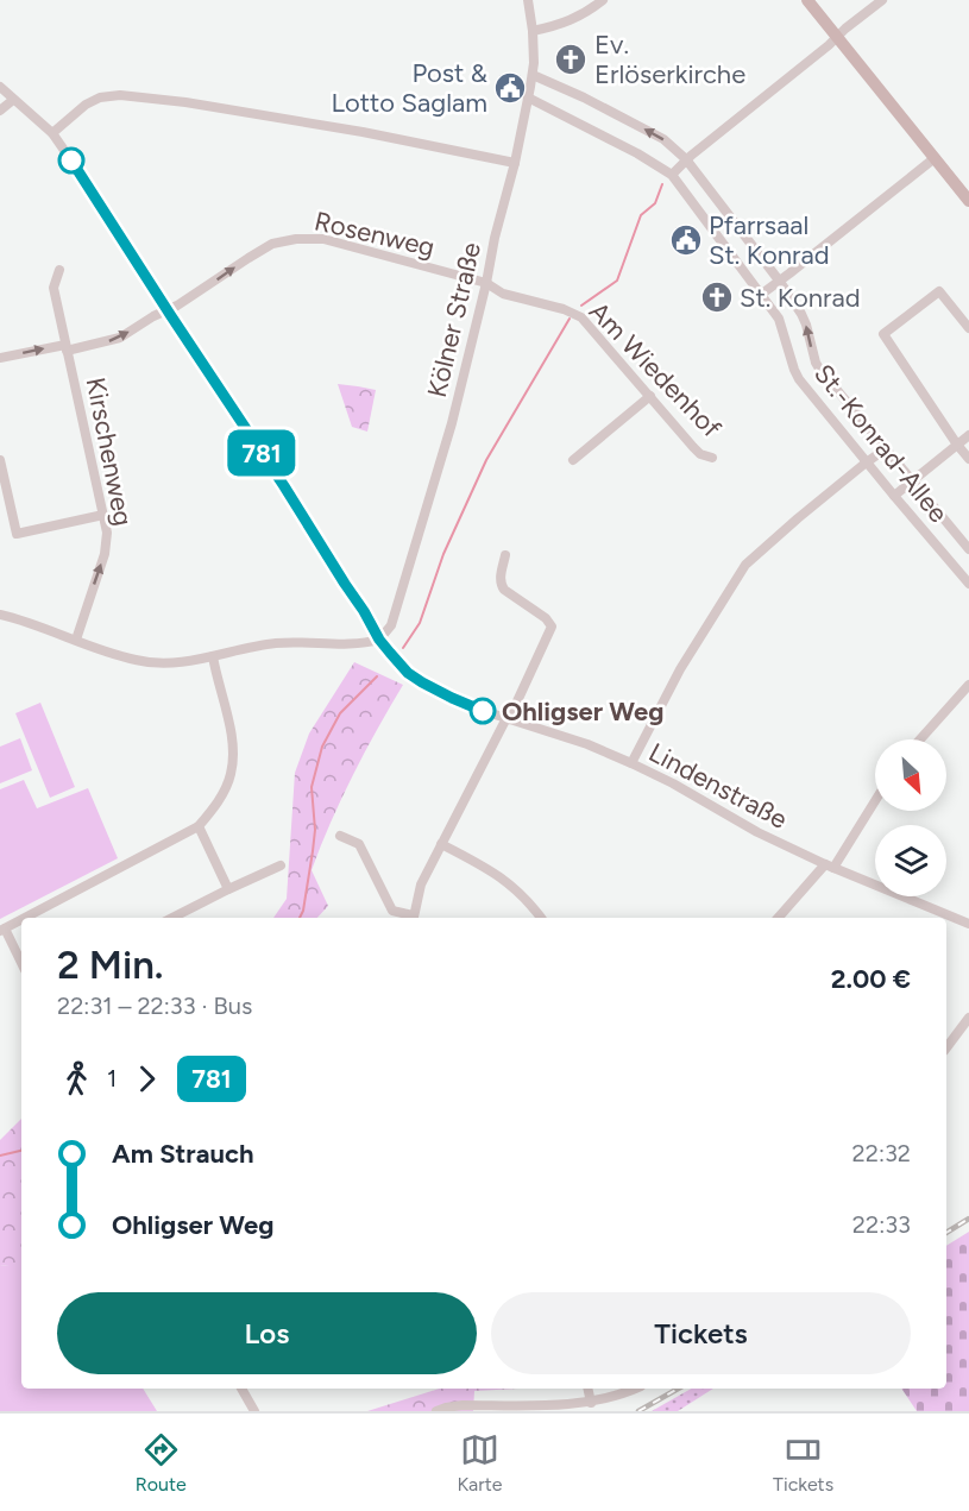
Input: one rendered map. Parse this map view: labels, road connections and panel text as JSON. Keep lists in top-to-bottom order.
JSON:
{
  "streets": {
    "street": [
      "Rosenweg",
      "Kölner Straße",
      "Am Wiedenhof",
      "St.-Konrad-Allee",
      "Kirschenweg",
      "Lindenstraße"
    ]
  },
  "crossings": [
    ["Rosenweg", "Kölner Straße"],
    ["Rosenweg", "Am Wiedenhof"],
    ["Rosenweg", "Kirschenweg"],
    ["Rosenweg", "Lindenstraße"],
    ["Kölner Straße", "Am Wiedenhof"],
    ["Kölner Straße", "St.-Konrad-Allee"],
    ["Kölner Straße", "Lindenstraße"]
  ],
  "one_way": ["Rosenweg"],
  "places": {
    "church": ["Ev. Erlöserkirche", "St. Konrad"],
    "public building": ["Post & Lotto Saglam", "Pfarrsaal St. Konrad"],
    "other": ["Ohligser Weg"]
  },
  "lines": ["bus line 781"],
  "north": "bottom right",
  "page": {
    "on_map": "781",
    "heading": ["2 Min.", "22:31 – 22:33 · Bus", "2.00 €"],
    "legs": ["1", "781"],
    "list": [
      {
        "name": "Am Strauch",
        "value": "22:32"
      },
      {
        "name": "Ohligser Weg",
        "value": "22:33"
      }
    ],
    "buttons": ["Los", "Tickets"],
    "tabs": ["Route", "Karte", "Tickets"]
  }
}
